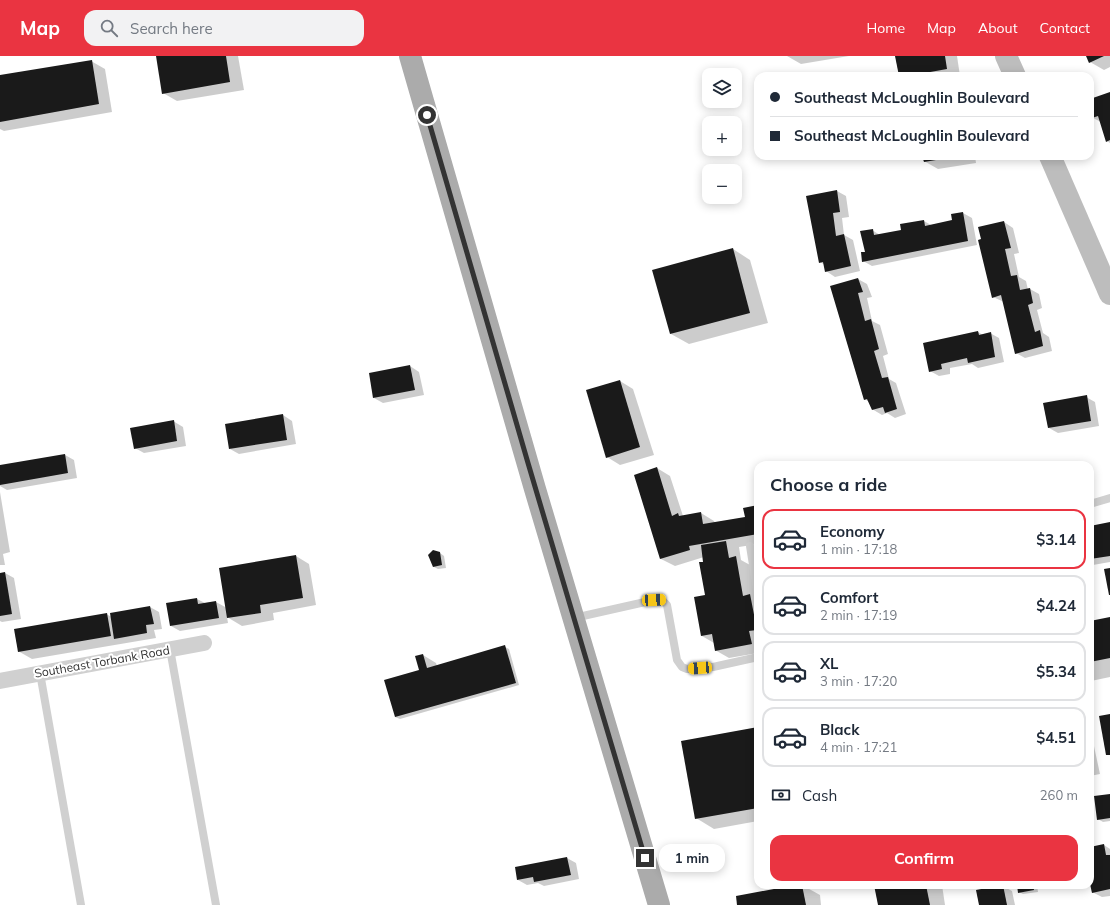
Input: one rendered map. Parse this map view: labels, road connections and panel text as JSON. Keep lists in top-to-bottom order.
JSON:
{
  "streets": {
    "street": ["Southeast Torbank Road"]
  },
  "page": {
    "header": "Map",
    "search": "Search here",
    "nav": [
      "Home",
      "Map",
      "About",
      "Contact"
    ],
    "map_buttons": ["+", "−"],
    "banner": ["Southeast McLoughlin Boulevard", "Southeast McLoughlin Boulevard"],
    "heading": "Choose a ride",
    "list": [
      {
        "name": "Economy",
        "note": "1 min · 17:18",
        "value": "$3.14"
      },
      {
        "name": "Comfort",
        "note": "2 min · 17:19",
        "value": "$4.24"
      },
      {
        "name": "XL",
        "note": "3 min · 17:20",
        "value": "$5.34"
      },
      {
        "name": "Black",
        "note": "4 min · 17:21",
        "value": "$4.51"
      }
    ],
    "pay": ["Cash", "260 m"],
    "buttons": "Confirm",
    "bubble": "1 min"
  }
}
